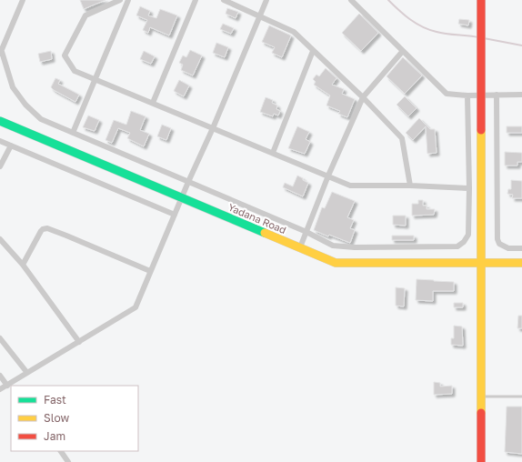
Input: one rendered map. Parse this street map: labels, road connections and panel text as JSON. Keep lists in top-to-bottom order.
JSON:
{
  "streets": {
    "main road": ["Yadana Road"]
  },
  "legend": ["Fast", "Slow", "Jam"]
}
